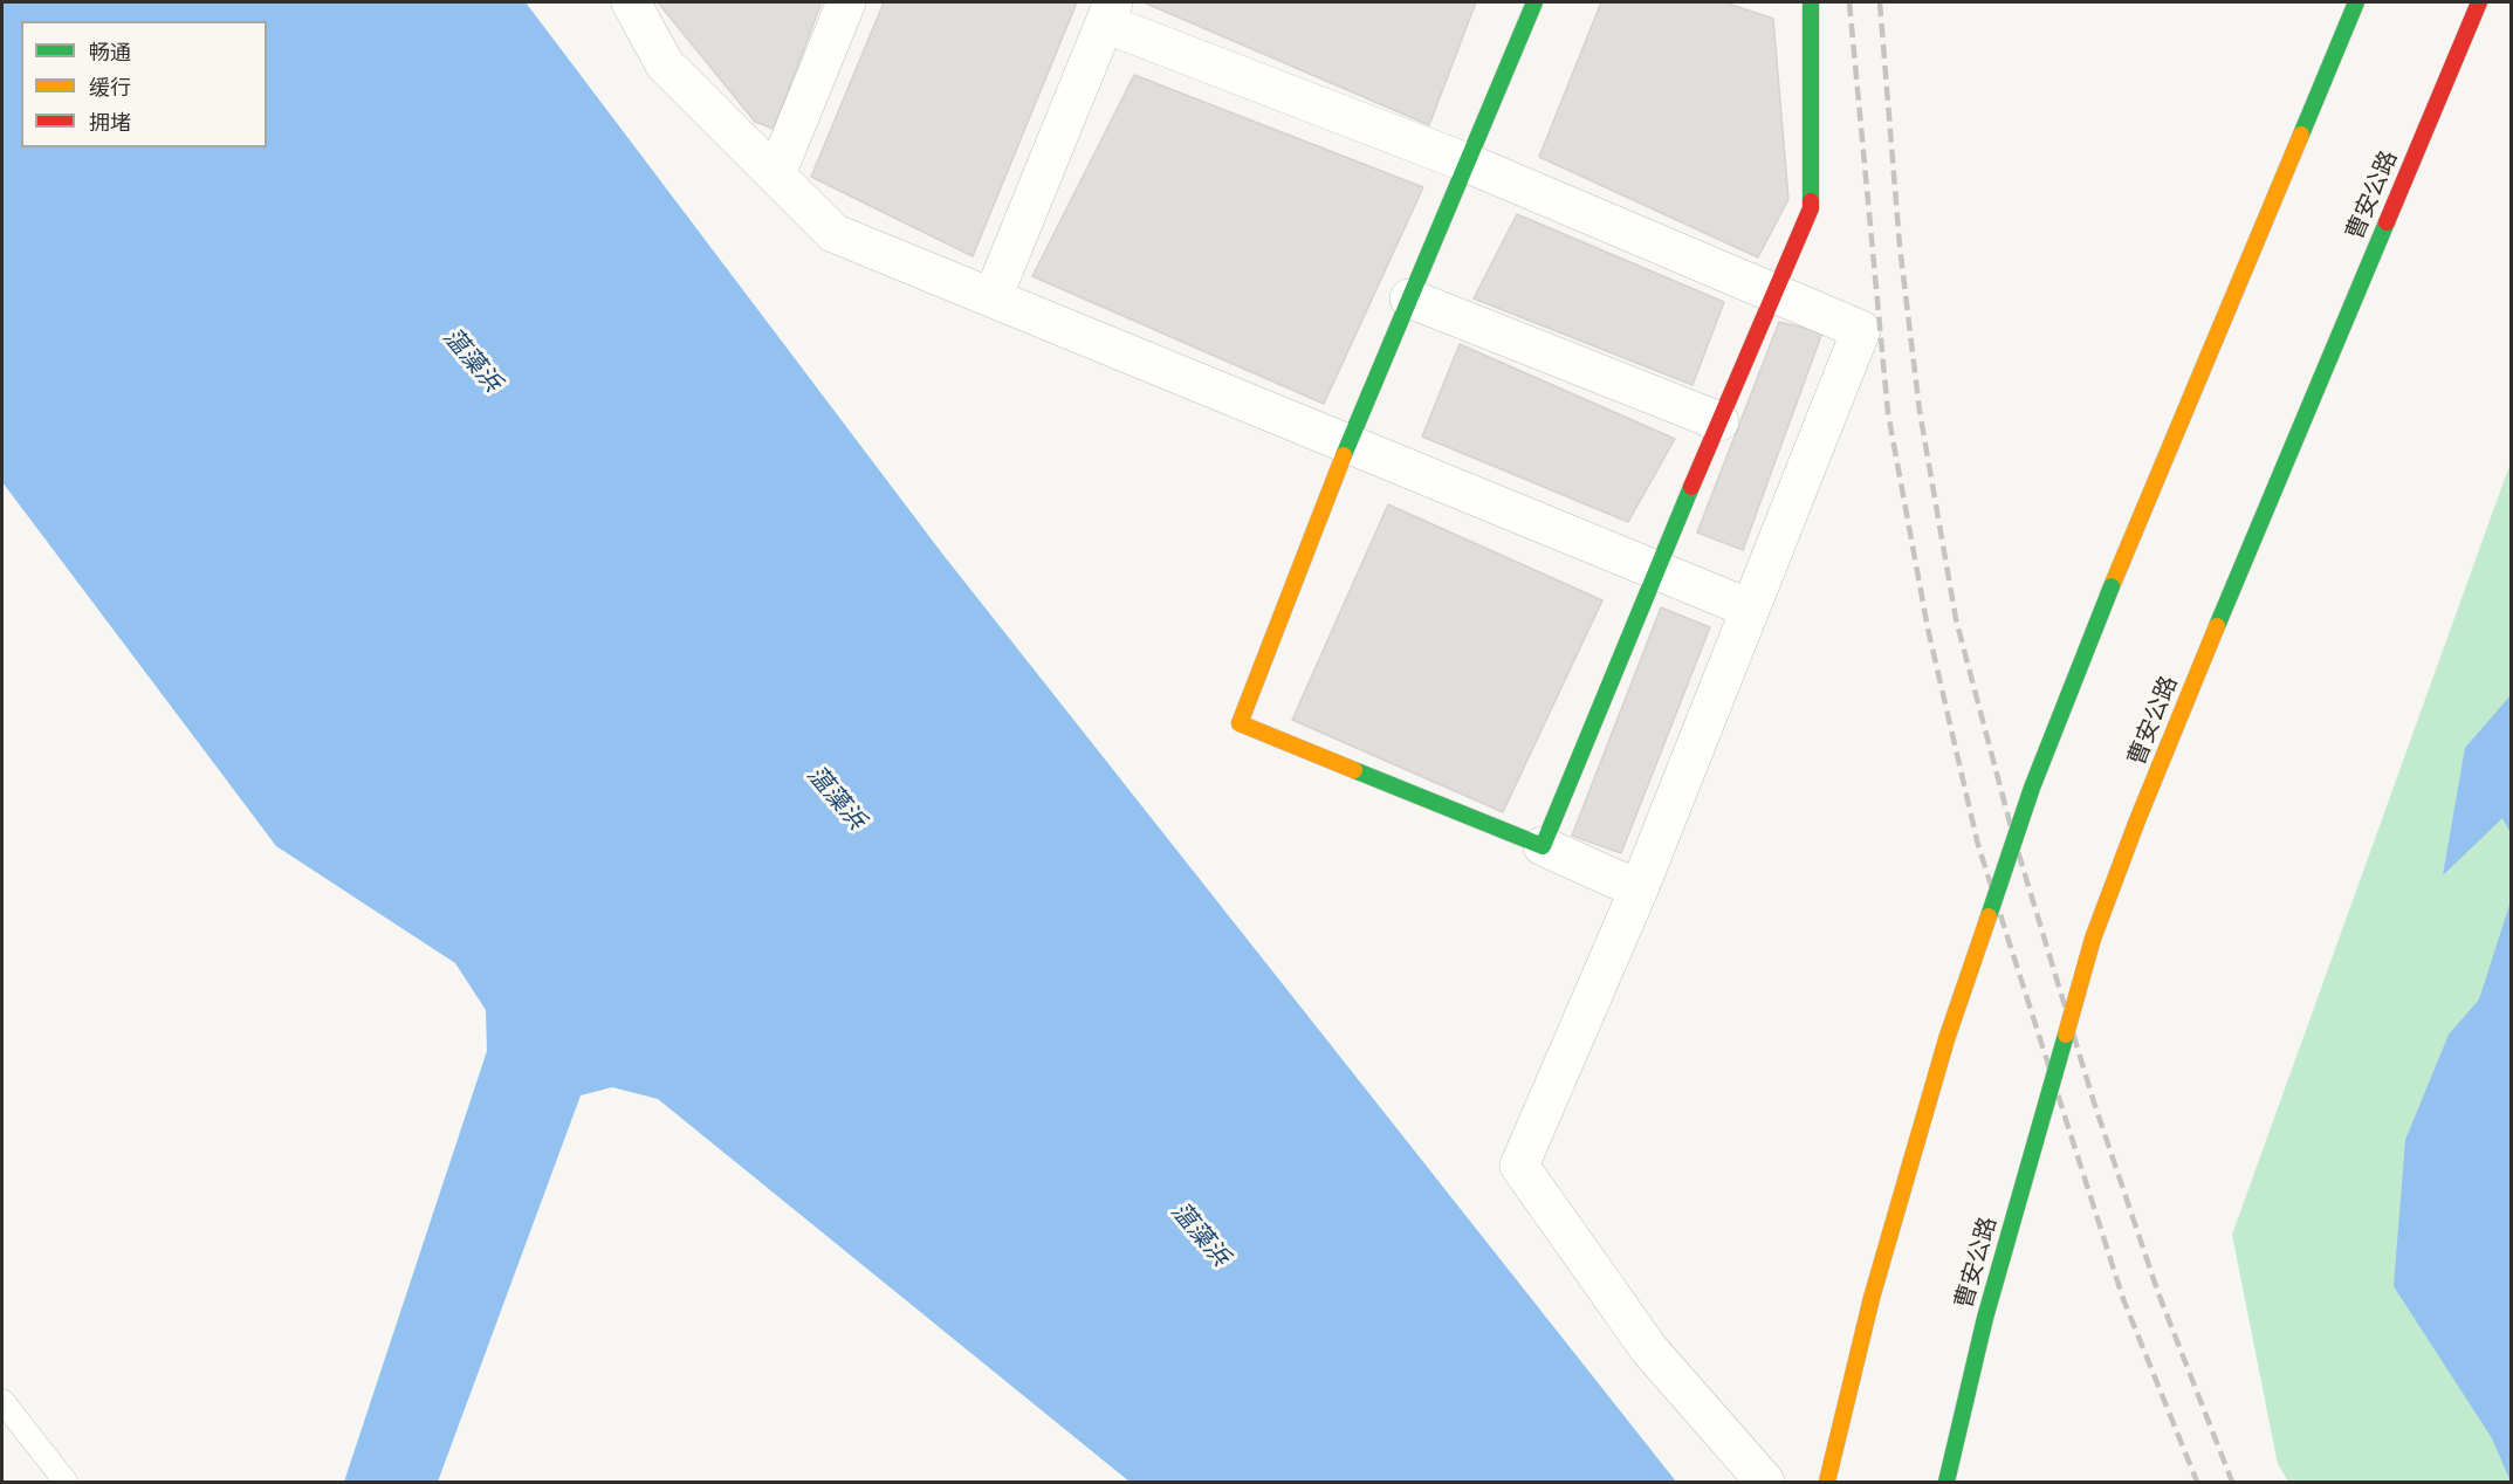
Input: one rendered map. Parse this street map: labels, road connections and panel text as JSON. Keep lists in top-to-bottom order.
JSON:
{
  "streets": {
    "main road": ["曹安公路"]
  },
  "water": ["蕰藻浜"],
  "legend": ["畅通", "缓行", "拥堵"]
}
